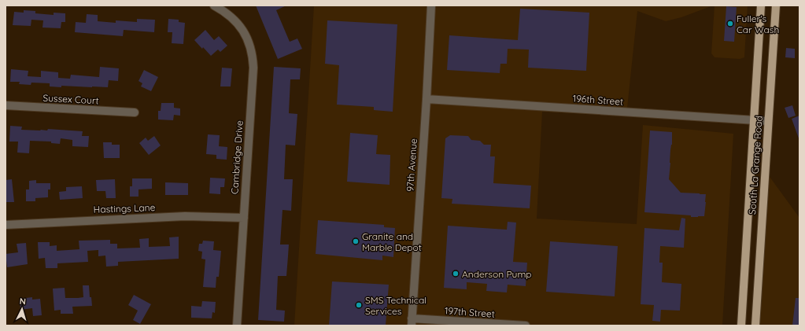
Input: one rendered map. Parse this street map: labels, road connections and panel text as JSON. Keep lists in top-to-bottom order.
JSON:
{
  "streets": {
    "main road": ["South La Grange Road"],
    "street": [
      "Sussex Court",
      "196th Street",
      "Cambridge Drive",
      "97th Avenue",
      "Hastings Lane",
      "197th Street"
    ]
  },
  "crossings": [
    ["196th Street", "97th Avenue"],
    ["196th Street", "South La Grange Road"],
    ["Cambridge Drive", "Hastings Lane"],
    ["97th Avenue", "197th Street"]
  ],
  "places": [
    "Fuller's Car Wash",
    "Granite and Marble Depot",
    "Anderson Pump",
    "SMS Technical Services"
  ],
  "north": "top"
}
